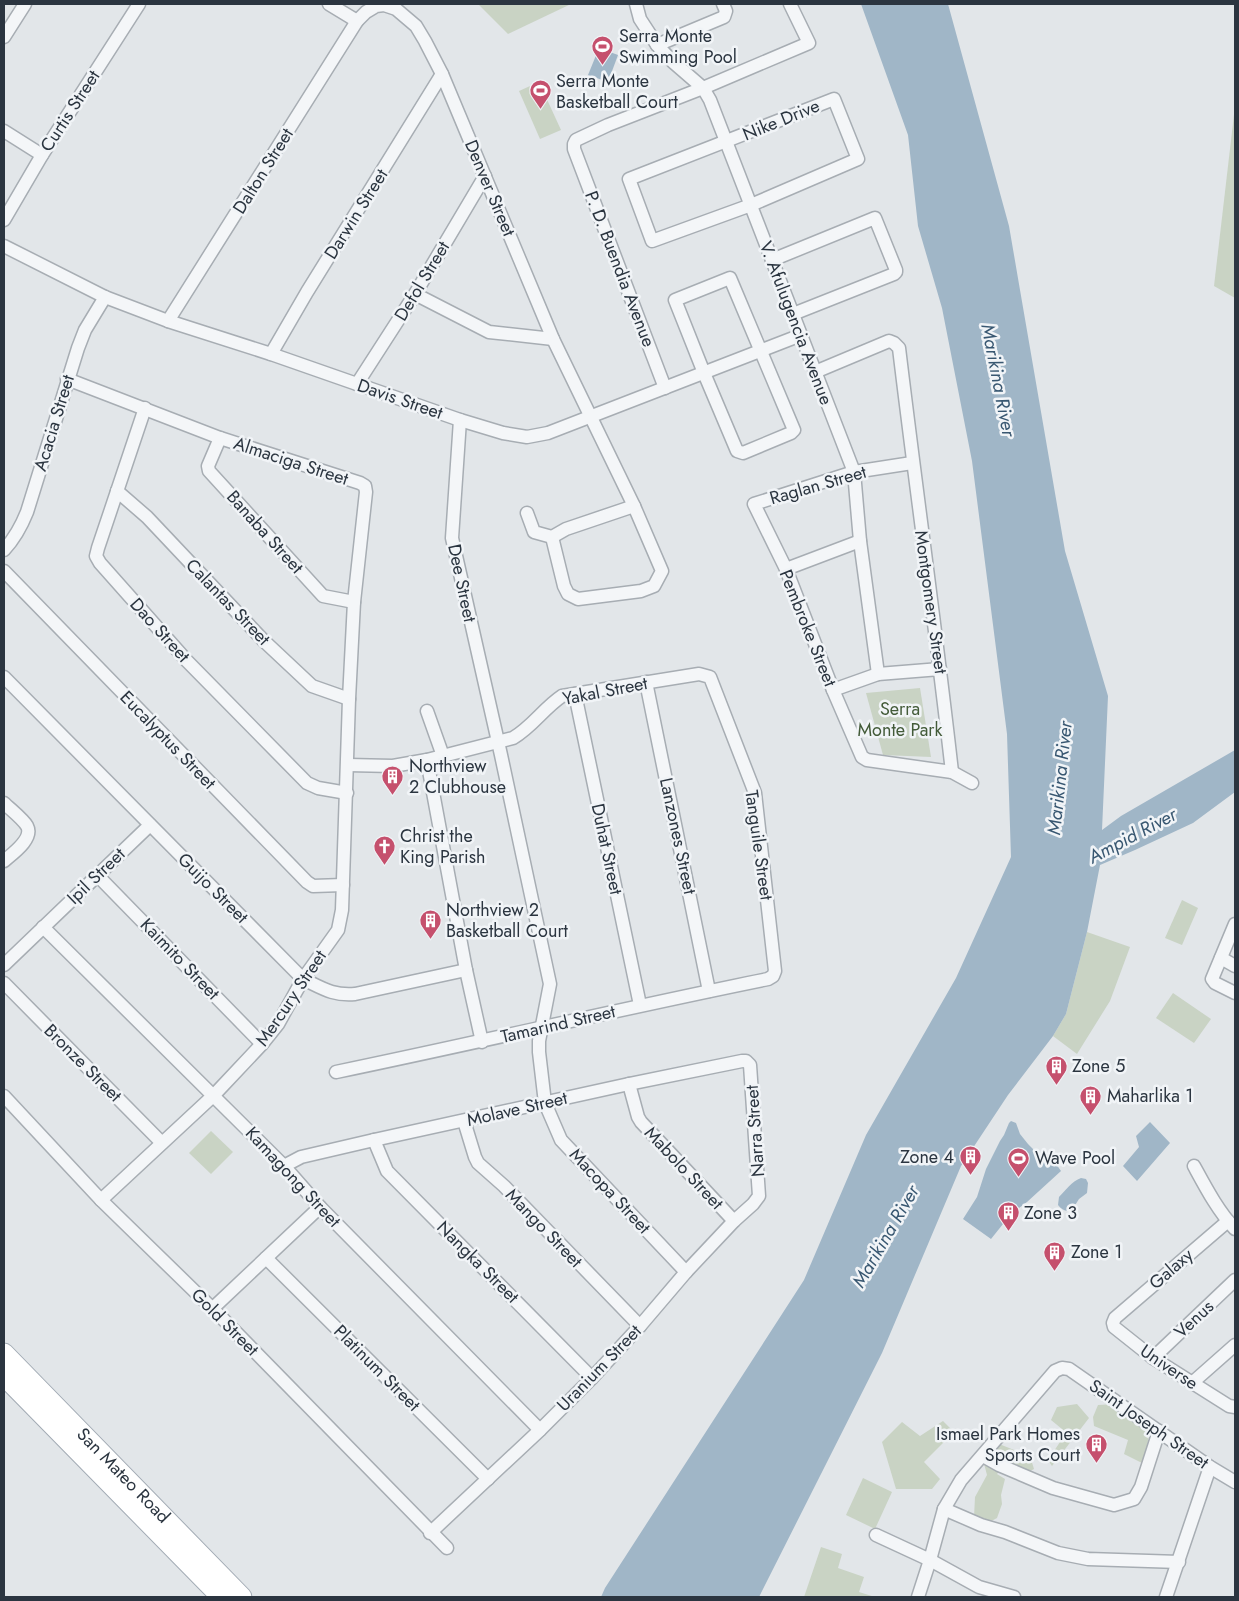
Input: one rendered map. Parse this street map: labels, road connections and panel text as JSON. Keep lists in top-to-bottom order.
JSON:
{
  "streets": {
    "main road": ["San Mateo Road"],
    "street": [
      "Curtis Street",
      "Nike Drive",
      "Dalton Street",
      "Denver Street",
      "Darwin Street",
      "P. D. Buendia Avenue",
      "Defol Street",
      "V. Afulugencia Avenue",
      "Davis Street",
      "Acacia Street",
      "Almaciga Street",
      "Raglan Street",
      "Banaba Street",
      "Dee Street",
      "Calantas Street",
      "Montgomery Street",
      "Pembroke Street",
      "Dao Street",
      "Yakal Street",
      "Eucalyptus Street",
      "Lanzones Street",
      "Tanguile Street",
      "Duhat Street",
      "Ipil Street",
      "Guijo Street",
      "Kaimito Street",
      "Mercury Street",
      "Tamarind Street",
      "Bronze Street",
      "Molave Street",
      "Narra Street",
      "Mabolo Street",
      "Kamagong Street",
      "Macopa Street",
      "Mango Street",
      "Nangka Street",
      "Galaxy",
      "Venus",
      "Gold Street",
      "Universe",
      "Platinum Street",
      "Uranium Street",
      "Saint Joseph Street"
    ]
  },
  "crossings": [
    ["Nike Drive", "V. Afulugencia Avenue"],
    ["Dalton Street", "Denver Street"],
    ["Dalton Street", "Davis Street"],
    ["Denver Street", "Darwin Street"],
    ["Denver Street", "Defol Street"],
    ["Denver Street", "Davis Street"],
    ["Darwin Street", "Davis Street"],
    ["P. D. Buendia Avenue", "V. Afulugencia Avenue"],
    ["P. D. Buendia Avenue", "Davis Street"],
    ["Defol Street", "Davis Street"],
    ["V. Afulugencia Avenue", "Davis Street"],
    ["V. Afulugencia Avenue", "Raglan Street"],
    ["V. Afulugencia Avenue", "Montgomery Street"],
    ["Davis Street", "Acacia Street"],
    ["Davis Street", "Dee Street"],
    ["Acacia Street", "Almaciga Street"],
    ["Almaciga Street", "Banaba Street"],
    ["Almaciga Street", "Calantas Street"],
    ["Almaciga Street", "Dao Street"],
    ["Almaciga Street", "Yakal Street"],
    ["Almaciga Street", "Mercury Street"],
    ["Raglan Street", "Montgomery Street"],
    ["Raglan Street", "Pembroke Street"],
    ["Dee Street", "Yakal Street"],
    ["Dee Street", "Tamarind Street"],
    ["Dee Street", "Macopa Street"],
    ["Calantas Street", "Dao Street"],
    ["Montgomery Street", "Pembroke Street"],
    ["Dao Street", "Mercury Street"],
    ["Yakal Street", "Lanzones Street"],
    ["Yakal Street", "Tanguile Street"],
    ["Yakal Street", "Duhat Street"],
    ["Yakal Street", "Mercury Street"],
    ["Eucalyptus Street", "Mercury Street"],
    ["Lanzones Street", "Tamarind Street"],
    ["Tanguile Street", "Tamarind Street"],
    ["Duhat Street", "Tamarind Street"],
    ["Ipil Street", "Guijo Street"],
    ["Ipil Street", "Kaimito Street"],
    ["Ipil Street", "Kamagong Street"],
    ["Guijo Street", "Mercury Street"],
    ["Kaimito Street", "Mercury Street"],
    ["Mercury Street", "Bronze Street"],
    ["Mercury Street", "Kamagong Street"],
    ["Mercury Street", "Gold Street"],
    ["Tamarind Street", "Macopa Street"],
    ["Molave Street", "Narra Street"],
    ["Molave Street", "Mabolo Street"],
    ["Molave Street", "Kamagong Street"],
    ["Molave Street", "Macopa Street"],
    ["Molave Street", "Mango Street"],
    ["Molave Street", "Nangka Street"],
    ["Narra Street", "Uranium Street"],
    ["Mabolo Street", "Uranium Street"],
    ["Kamagong Street", "Uranium Street"],
    ["Macopa Street", "Uranium Street"],
    ["Mango Street", "Uranium Street"],
    ["Nangka Street", "Uranium Street"],
    ["Galaxy", "Universe"],
    ["Venus", "Universe"],
    ["Gold Street", "Uranium Street"],
    ["Platinum Street", "Uranium Street"]
  ],
  "water": ["Marikina River", "Ampid River"],
  "parks": ["Serra Monte Park"],
  "places": {
    "sports": ["Serra Monte Swimming Pool", "Serra Monte Basketball Court", "Wave Pool"],
    "building": [
      "Northview 2 Clubhouse",
      "Northview 2 Basketball Court",
      "Zone 5",
      "Maharlika 1",
      "Zone 4",
      "Zone 3",
      "Zone 1",
      "Ismael Park Homes Sports Court"
    ],
    "church": ["Christ the King Parish"]
  }
}
